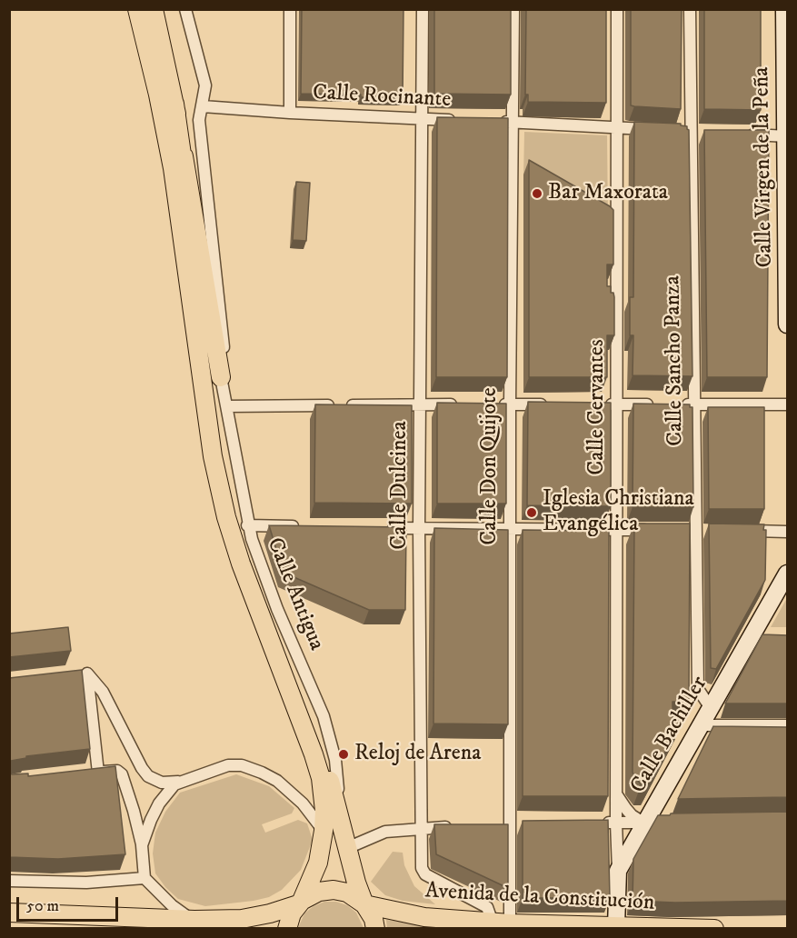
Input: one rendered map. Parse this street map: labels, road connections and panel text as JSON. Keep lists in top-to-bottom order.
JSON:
{
  "streets": {
    "main road": ["Avenida de la Constitución"],
    "street": [
      "Calle Rocinante",
      "Calle Virgen de la Peña",
      "Calle Sancho Panza",
      "Calle Cervantes",
      "Calle Don Quijote",
      "Calle Dulcinea",
      "Calle Antigua",
      "Calle Bachiller"
    ]
  },
  "crossings": [
    ["Calle Rocinante", "Calle Dulcinea"],
    ["Calle Sancho Panza", "Calle Bachiller"],
    ["Calle Cervantes", "Calle Bachiller"],
    ["Calle Don Quijote", "Avenida de la Constitución"],
    ["Calle Dulcinea", "Avenida de la Constitución"],
    ["Calle Bachiller", "Avenida de la Constitución"]
  ],
  "places": ["Bar Maxorata", "Iglesia Christiana Evangélica", "Reloj de Arena"],
  "scale_bar": "50 m"
}
